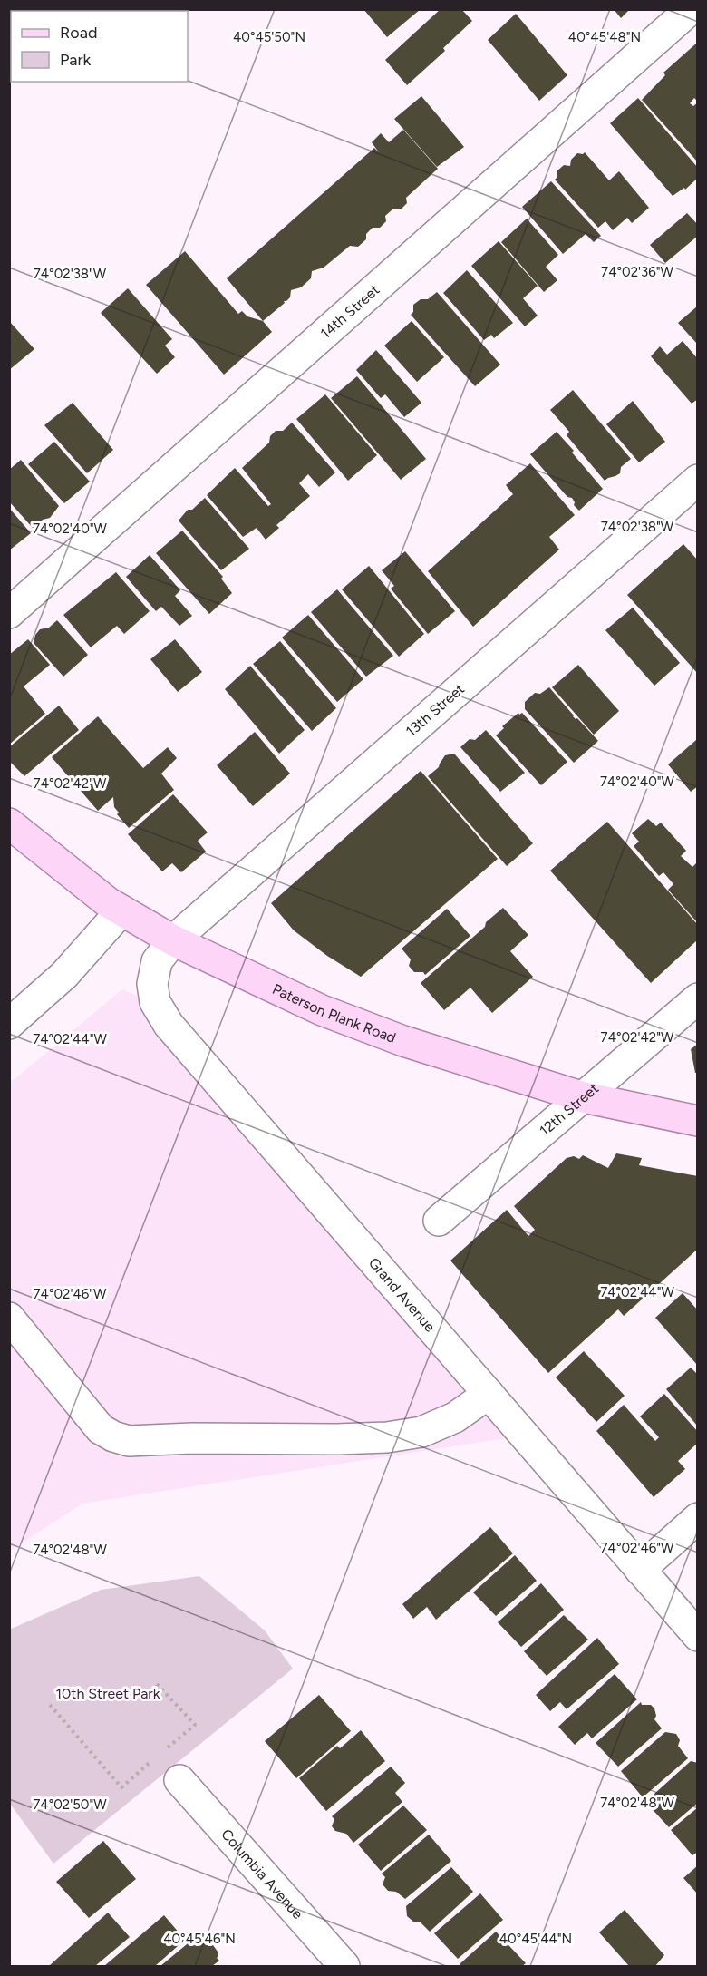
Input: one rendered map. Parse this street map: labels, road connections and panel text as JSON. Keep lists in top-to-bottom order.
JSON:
{
  "streets": {
    "main road": ["Paterson Plank Road"],
    "street": [
      "14th Street",
      "13th Street",
      "12th Street",
      "Grand Avenue",
      "Columbia Avenue"
    ]
  },
  "crossings": [
    ["13th Street", "Paterson Plank Road"],
    ["13th Street", "Grand Avenue"],
    ["Paterson Plank Road", "12th Street"],
    ["Paterson Plank Road", "Grand Avenue"]
  ],
  "parks": ["10th Street Park"],
  "legend": ["Road", "Park"],
  "coordinates": [
    "40°45'48\"N",
    "40°45'50\"N",
    "74°02'36\"W",
    "74°02'38\"W",
    "74°02'40\"W",
    "74°02'42\"W",
    "74°02'44\"W",
    "74°02'46\"W",
    "74°02'48\"W",
    "74°02'50\"W",
    "40°45'46\"N",
    "40°45'44\"N"
  ]
}
